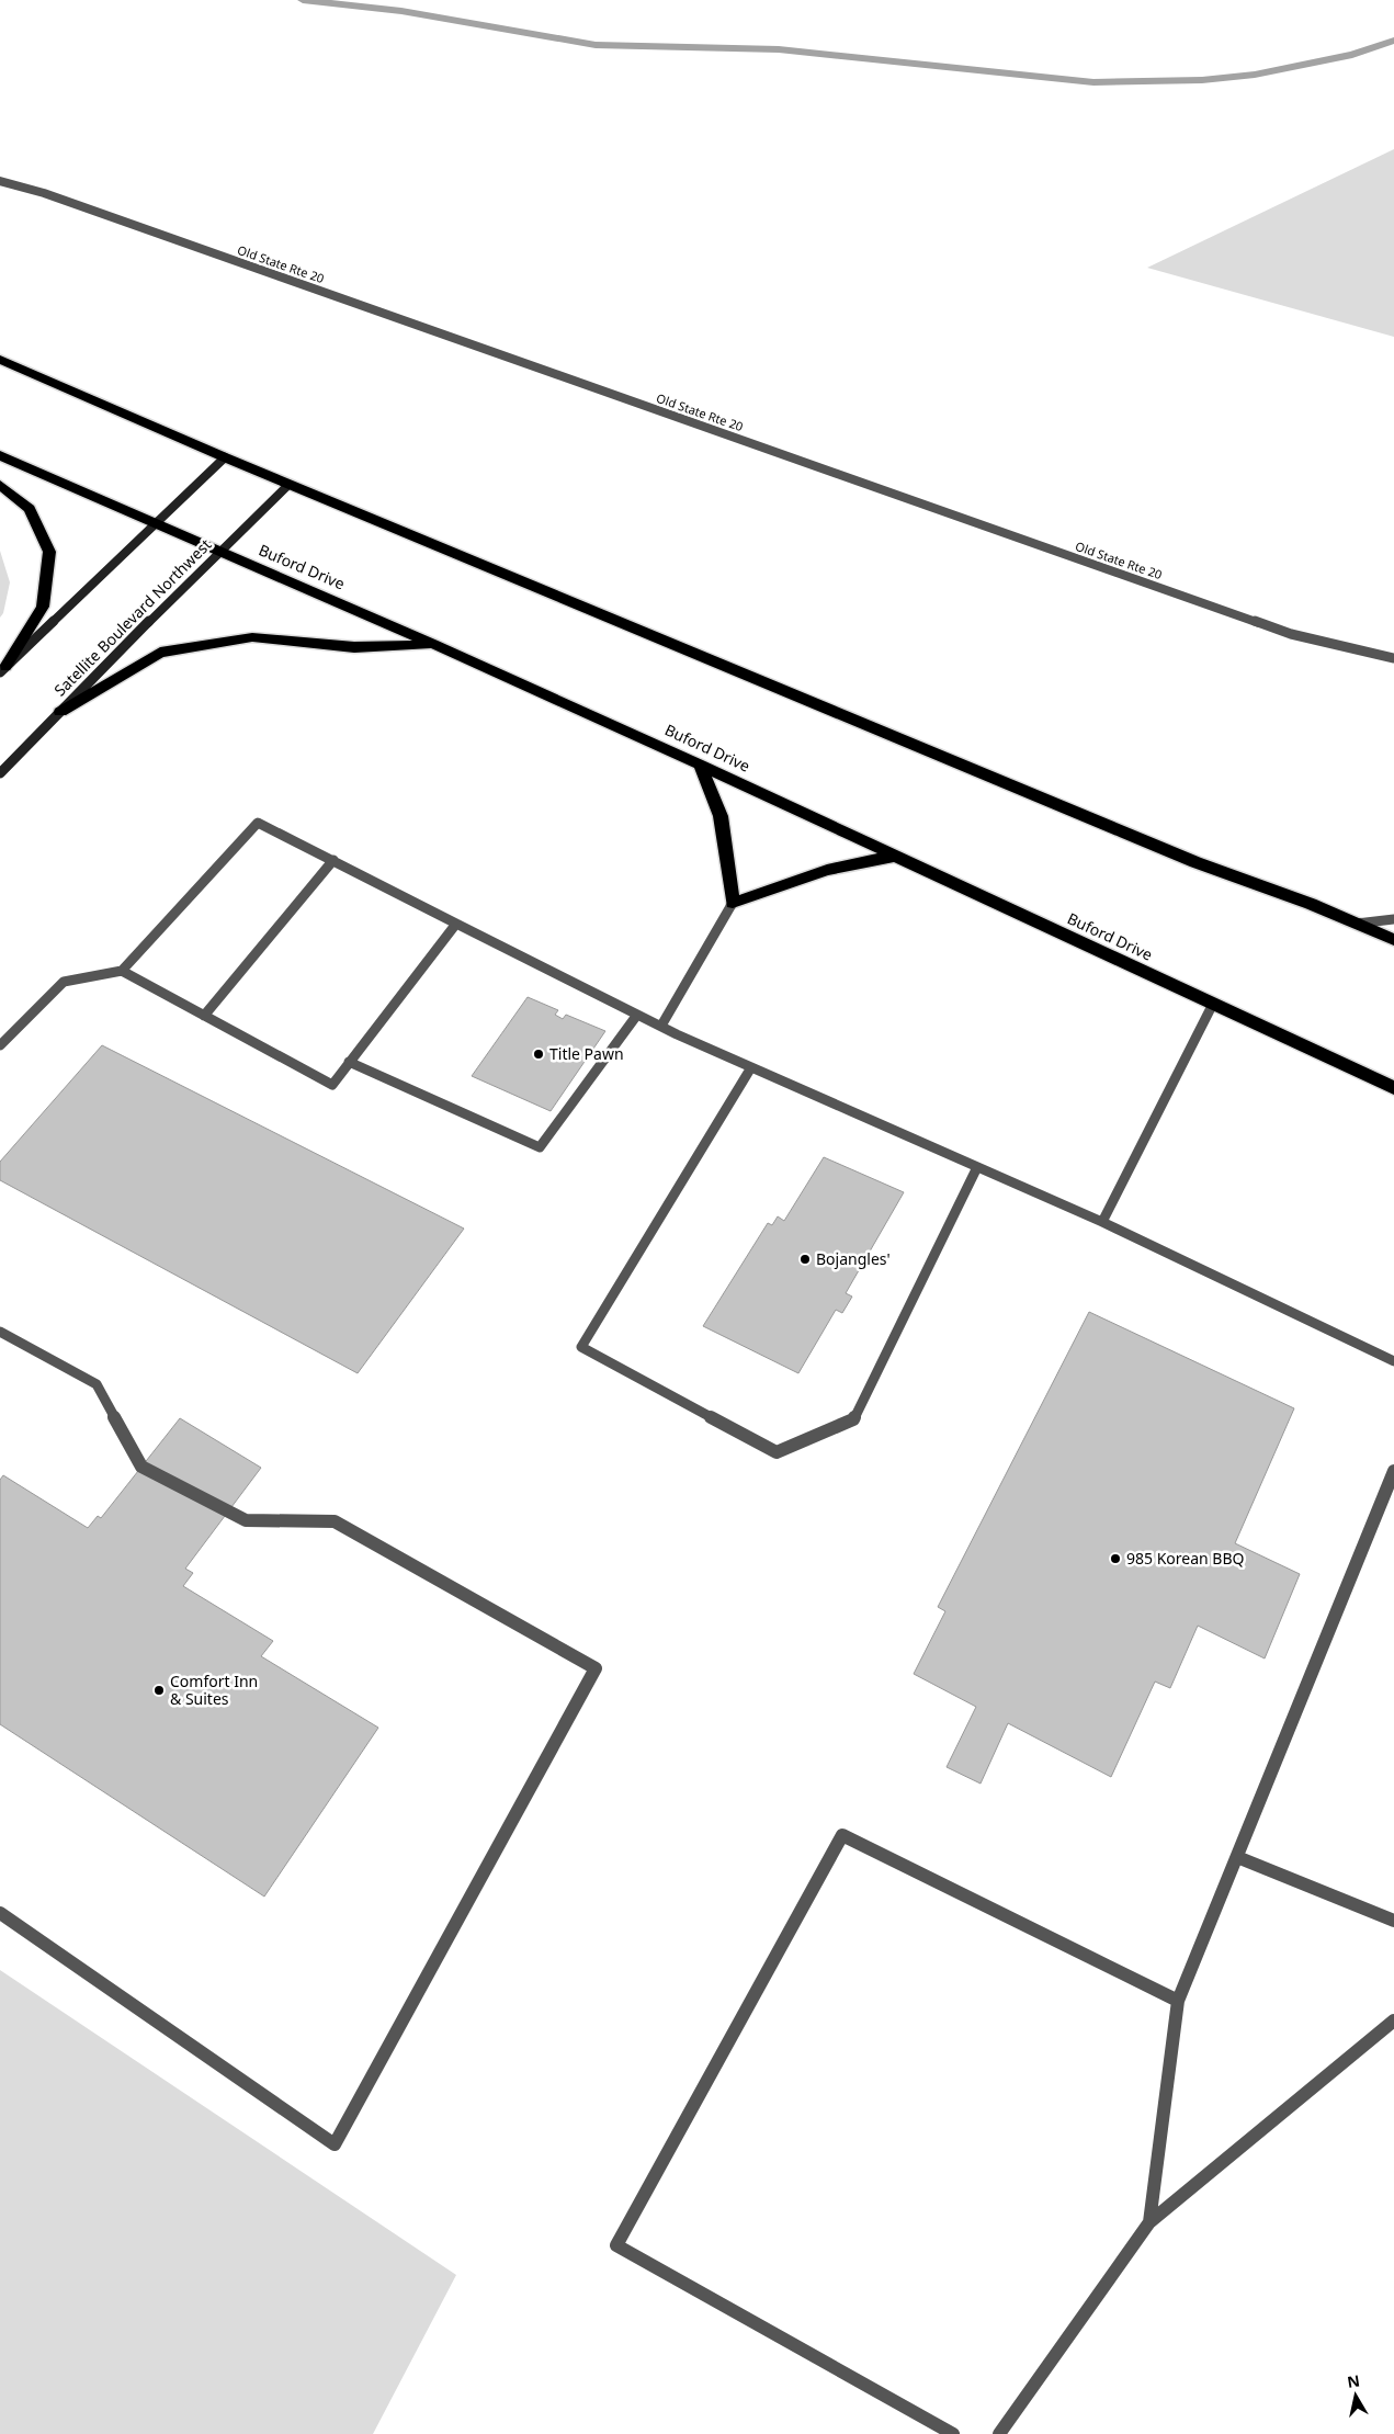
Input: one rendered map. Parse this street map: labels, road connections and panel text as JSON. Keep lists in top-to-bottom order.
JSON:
{
  "streets": {
    "highway": ["Buford Drive"],
    "main road": ["Satellite Boulevard Northwest"],
    "street": ["Old State Rte 20"]
  },
  "crossings": [
    ["Buford Drive", "Satellite Boulevard Northwest"]
  ],
  "places": [
    "Title Pawn",
    "Bojangles'",
    "985 Korean BBQ",
    "Comfort Inn & Suites"
  ],
  "north": "top"
}
